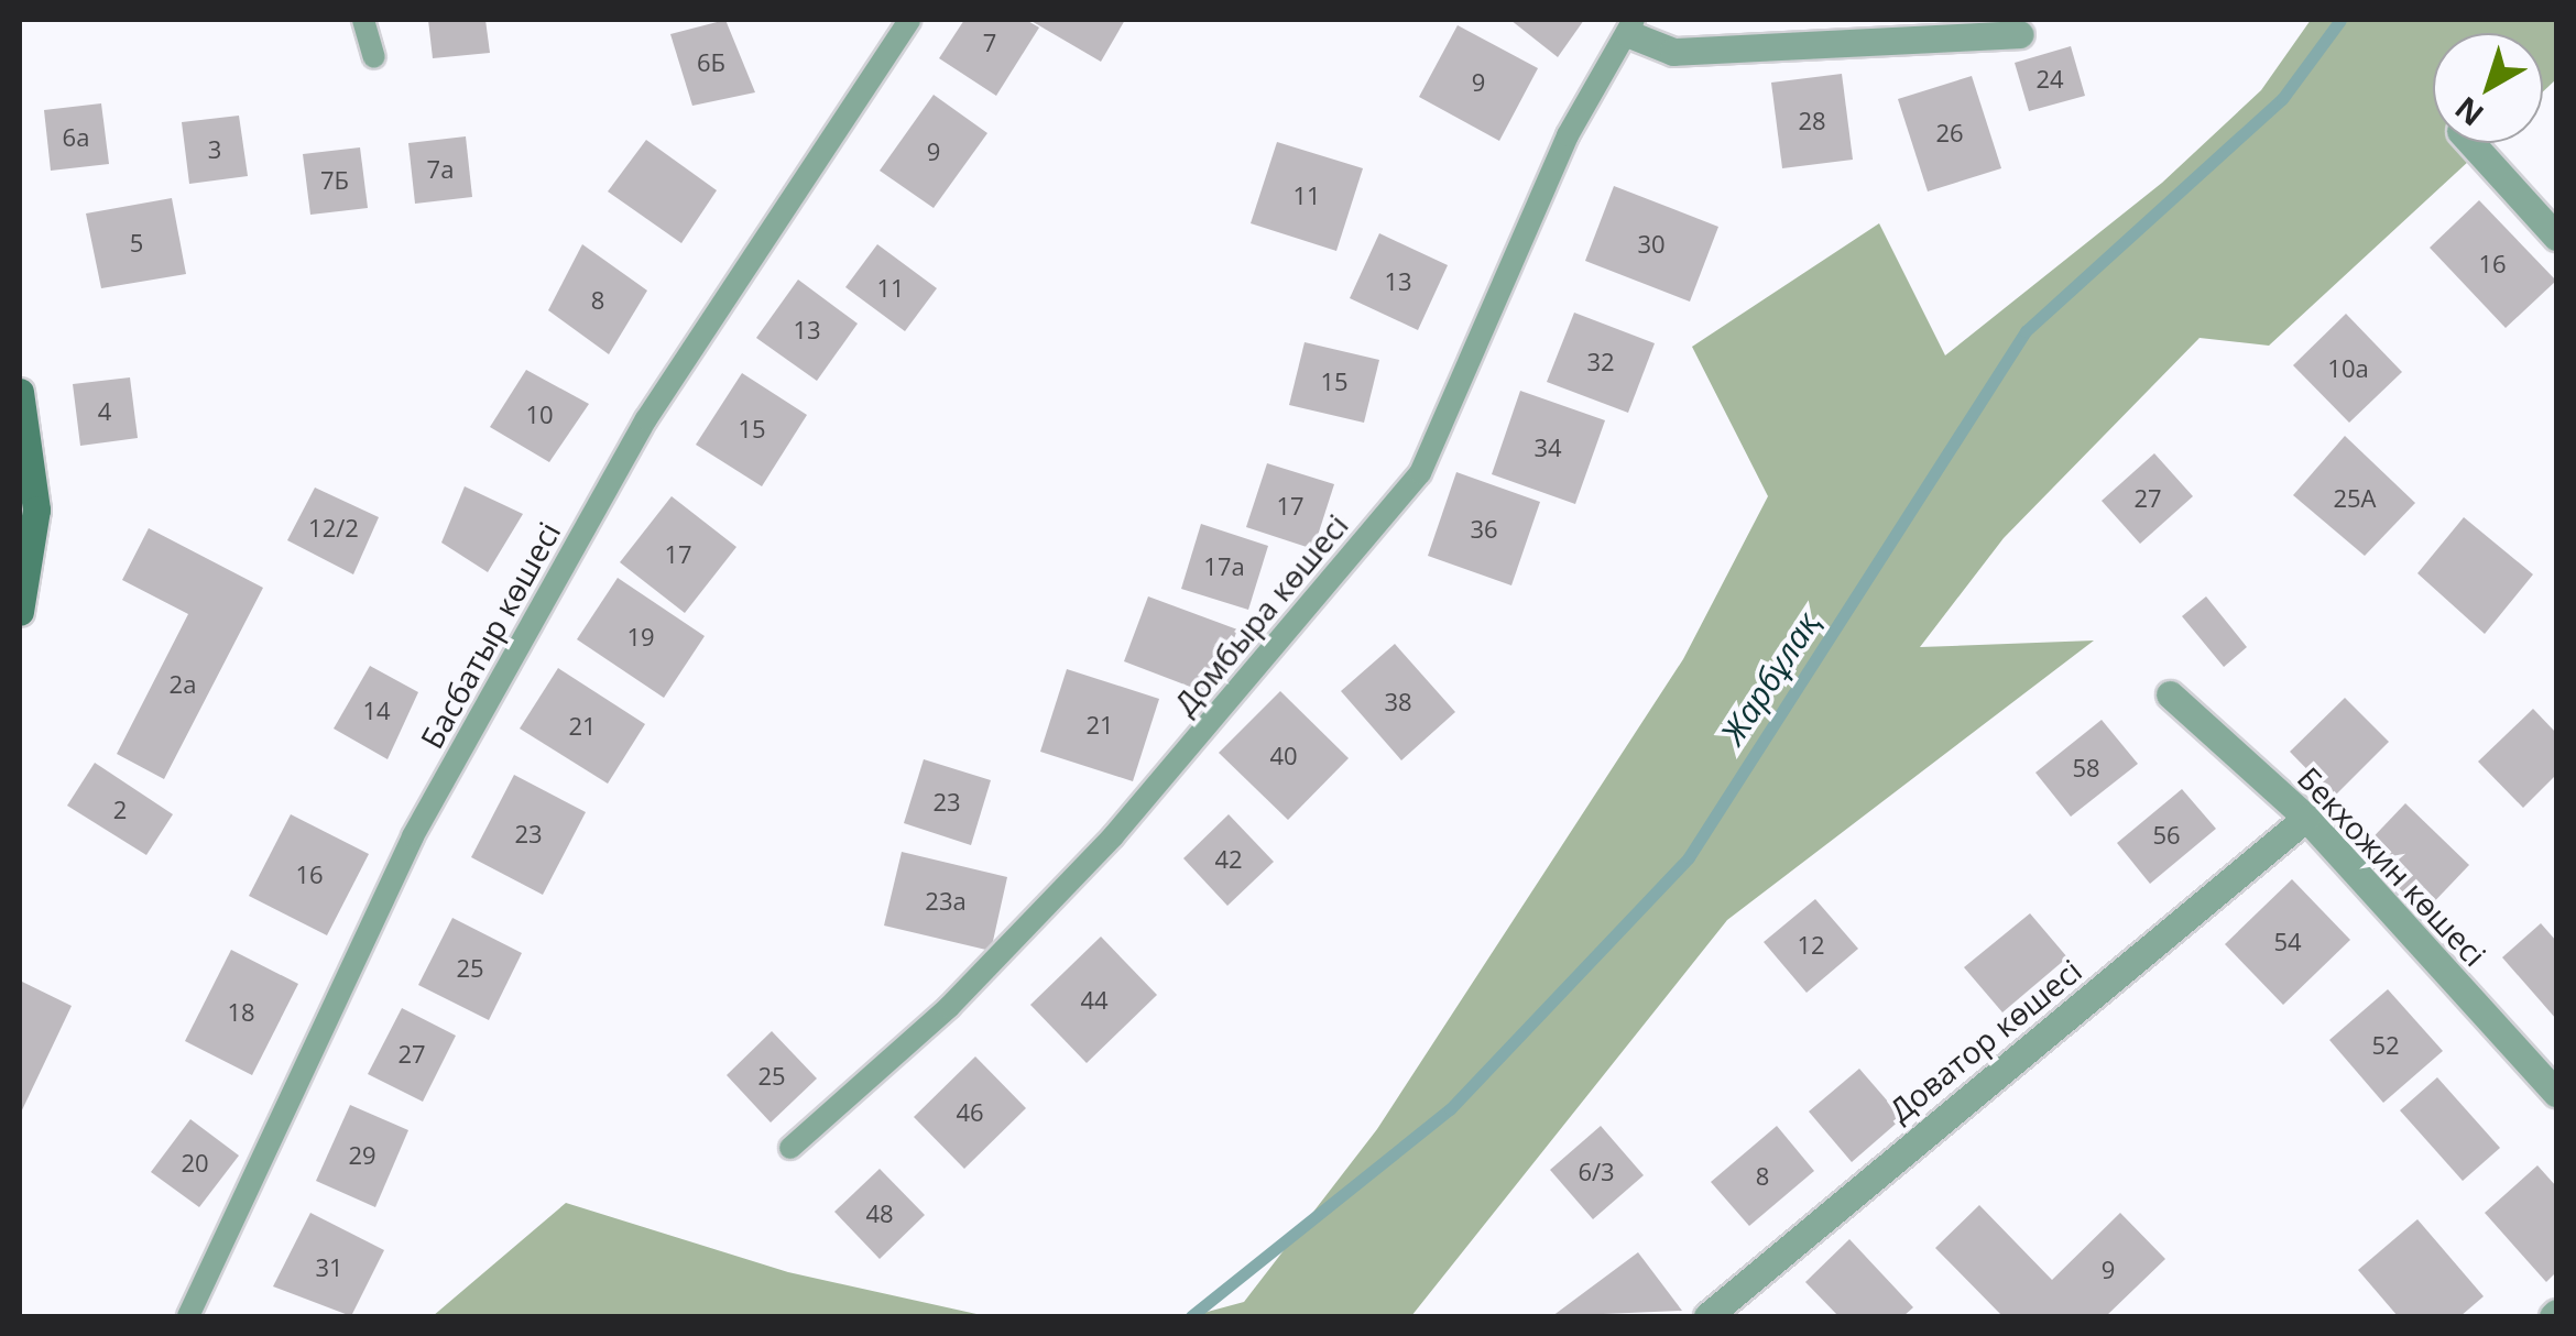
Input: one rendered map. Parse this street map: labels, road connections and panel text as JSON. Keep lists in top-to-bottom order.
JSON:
{
  "streets": {
    "street": ["Бекхожин көшесі", "Доватор көшесі"],
    "lane": ["Домбыра көшесі", "Басбатыр көшесі"]
  },
  "crossings": [
    ["Бекхожин көшесі", "Доватор көшесі"]
  ],
  "water": ["Жарбұлақ"],
  "house_numbers": [
    "7",
    "6Б",
    "24",
    "9",
    "28",
    "26",
    "6а",
    "3",
    "9",
    "7а",
    "7Б",
    "11",
    "5",
    "30",
    "16",
    "13",
    "11",
    "8",
    "13",
    "32",
    "10а",
    "15",
    "4",
    "10",
    "15",
    "34",
    "27",
    "25А",
    "17",
    "12/2",
    "36",
    "17",
    "17а",
    "19",
    "2а",
    "38",
    "14",
    "21",
    "21",
    "40",
    "58",
    "23",
    "2",
    "23",
    "56",
    "42",
    "16",
    "23а",
    "54",
    "12",
    "25",
    "44",
    "18",
    "52",
    "27",
    "25",
    "46",
    "29",
    "20",
    "6/3",
    "8",
    "48",
    "31",
    "9"
  ],
  "north": "bottom left"
}
